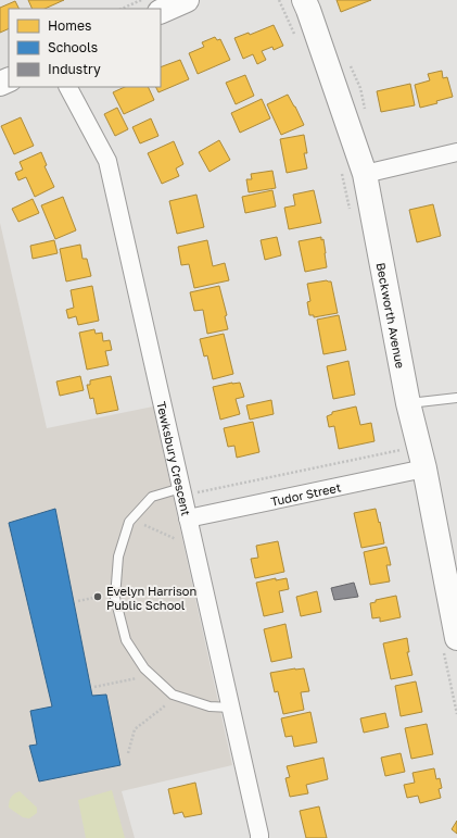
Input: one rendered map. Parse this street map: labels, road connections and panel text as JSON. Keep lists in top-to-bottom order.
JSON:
{
  "streets": {
    "street": ["Beckworth Avenue", "Tewksbury Crescent", "Tudor Street"]
  },
  "crossings": [
    ["Beckworth Avenue", "Tudor Street"],
    ["Tewksbury Crescent", "Tudor Street"]
  ],
  "places": ["Evelyn Harrison Public School"],
  "legend": ["Homes", "Schools", "Industry"]
}
